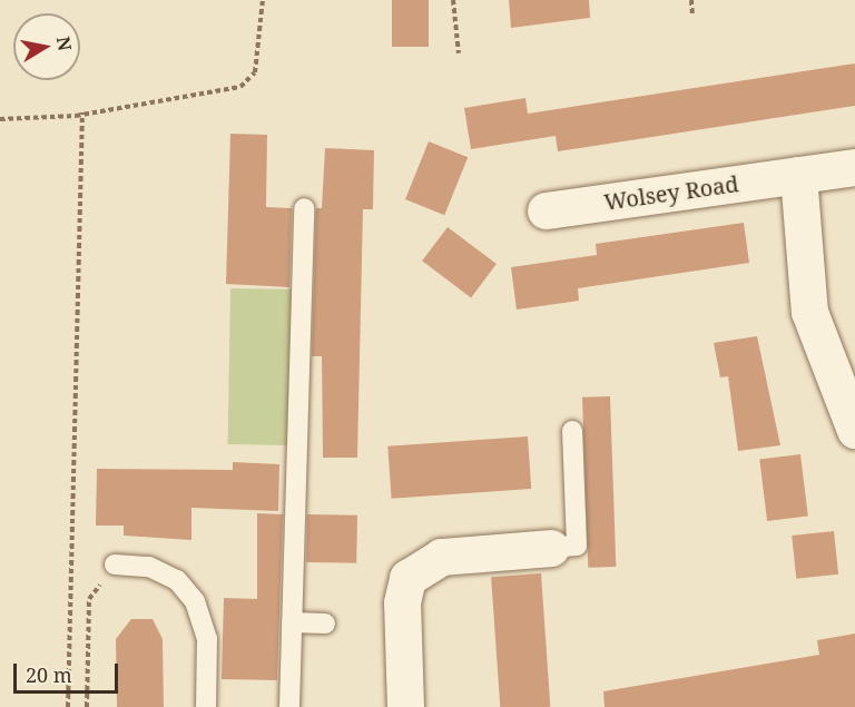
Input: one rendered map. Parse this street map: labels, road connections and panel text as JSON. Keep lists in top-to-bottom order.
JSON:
{
  "streets": {
    "street": ["Wolsey Road"]
  },
  "scale_bar": "20 m",
  "north": "right"
}
